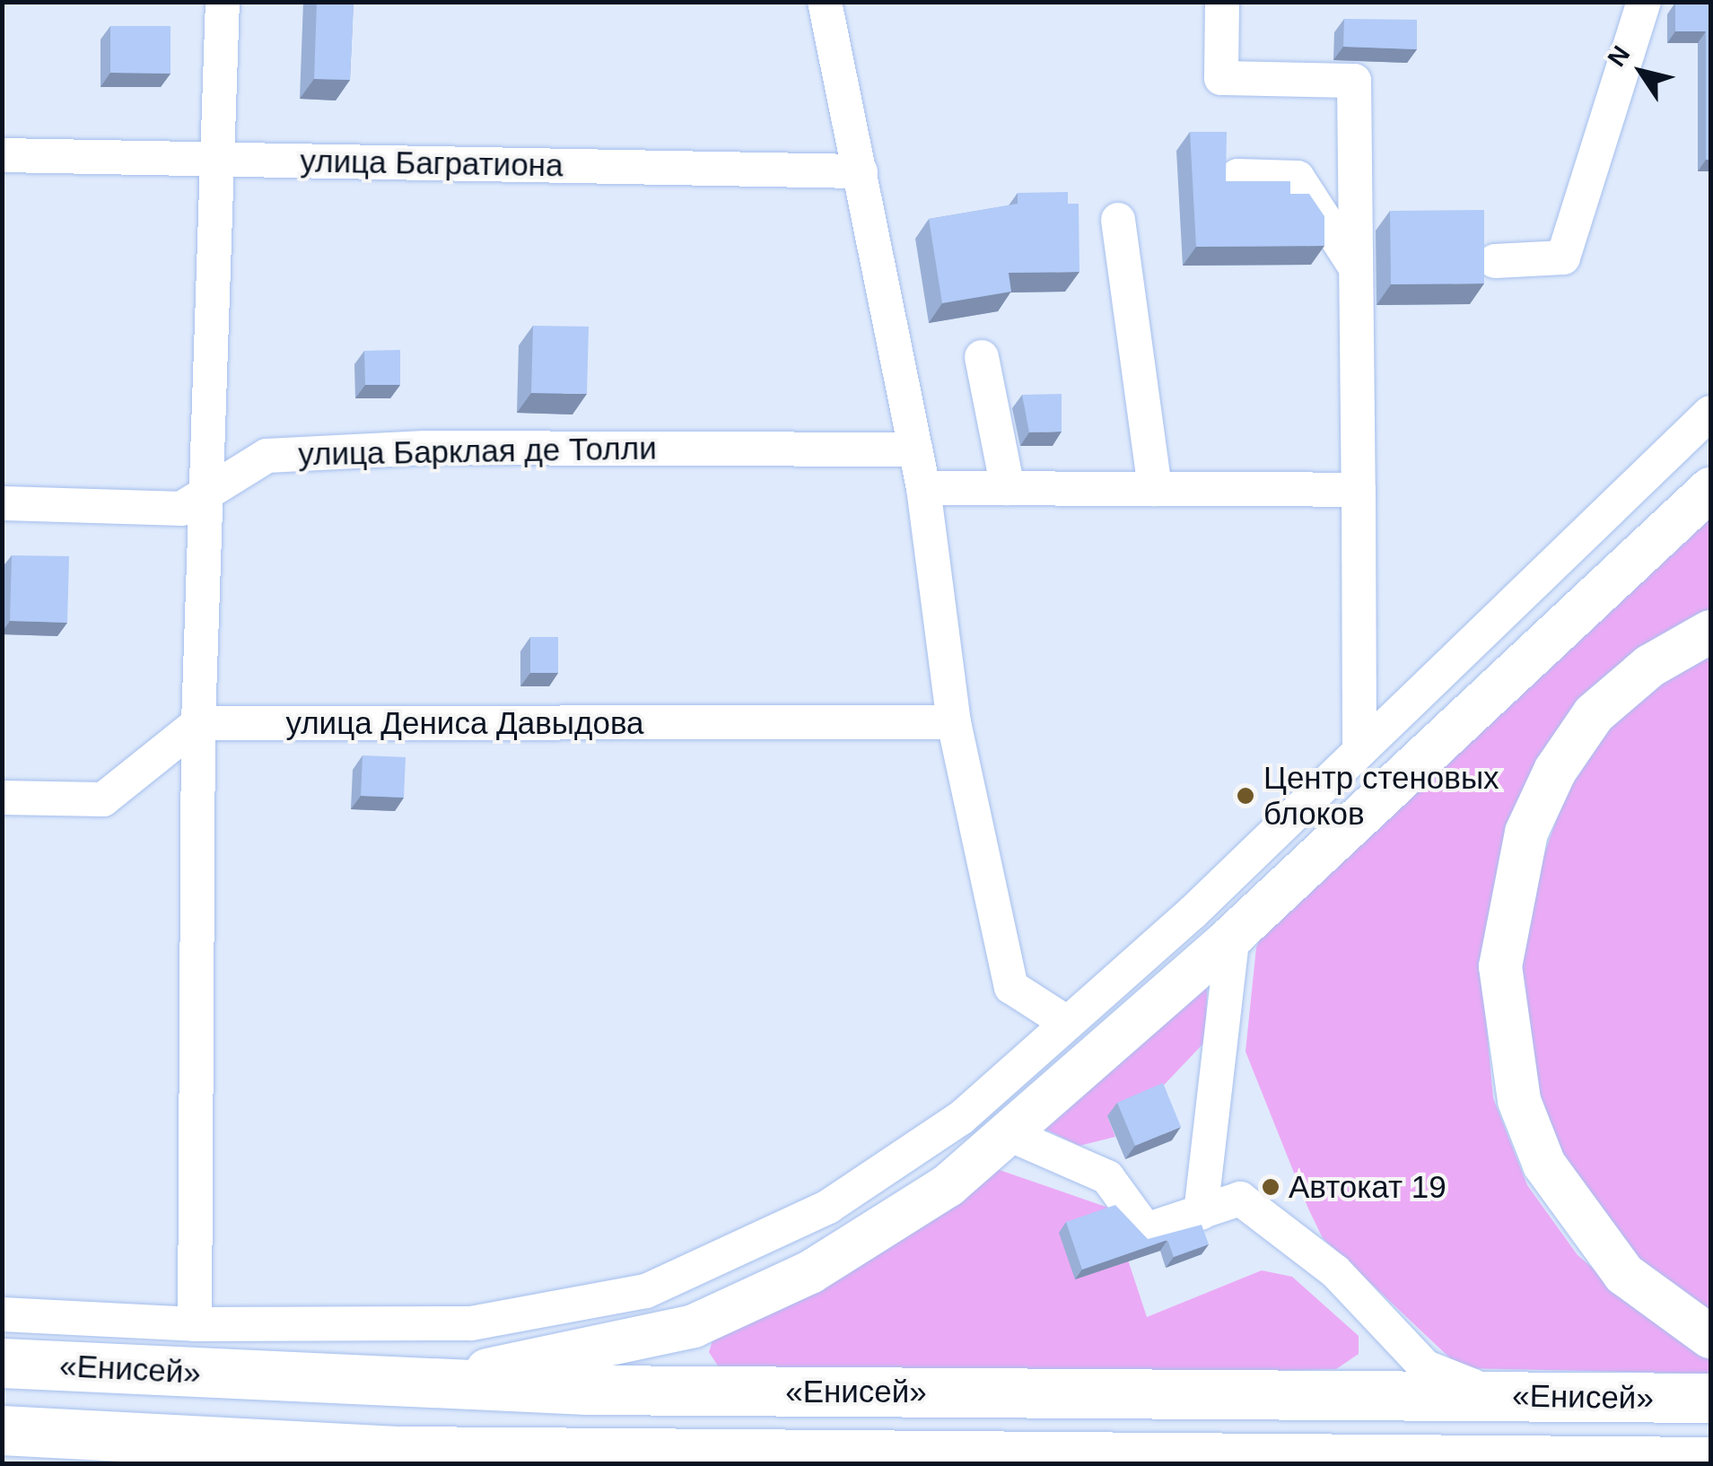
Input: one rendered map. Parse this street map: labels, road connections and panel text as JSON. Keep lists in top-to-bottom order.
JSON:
{
  "streets": {
    "highway": ["«Енисей»"],
    "street": ["улица Багратиона", "улица Барклая де Толли", "улица Дениса Давыдова"]
  },
  "places": ["Центр стеновых блоков", "Автокат 19"],
  "north": "top left"
}
